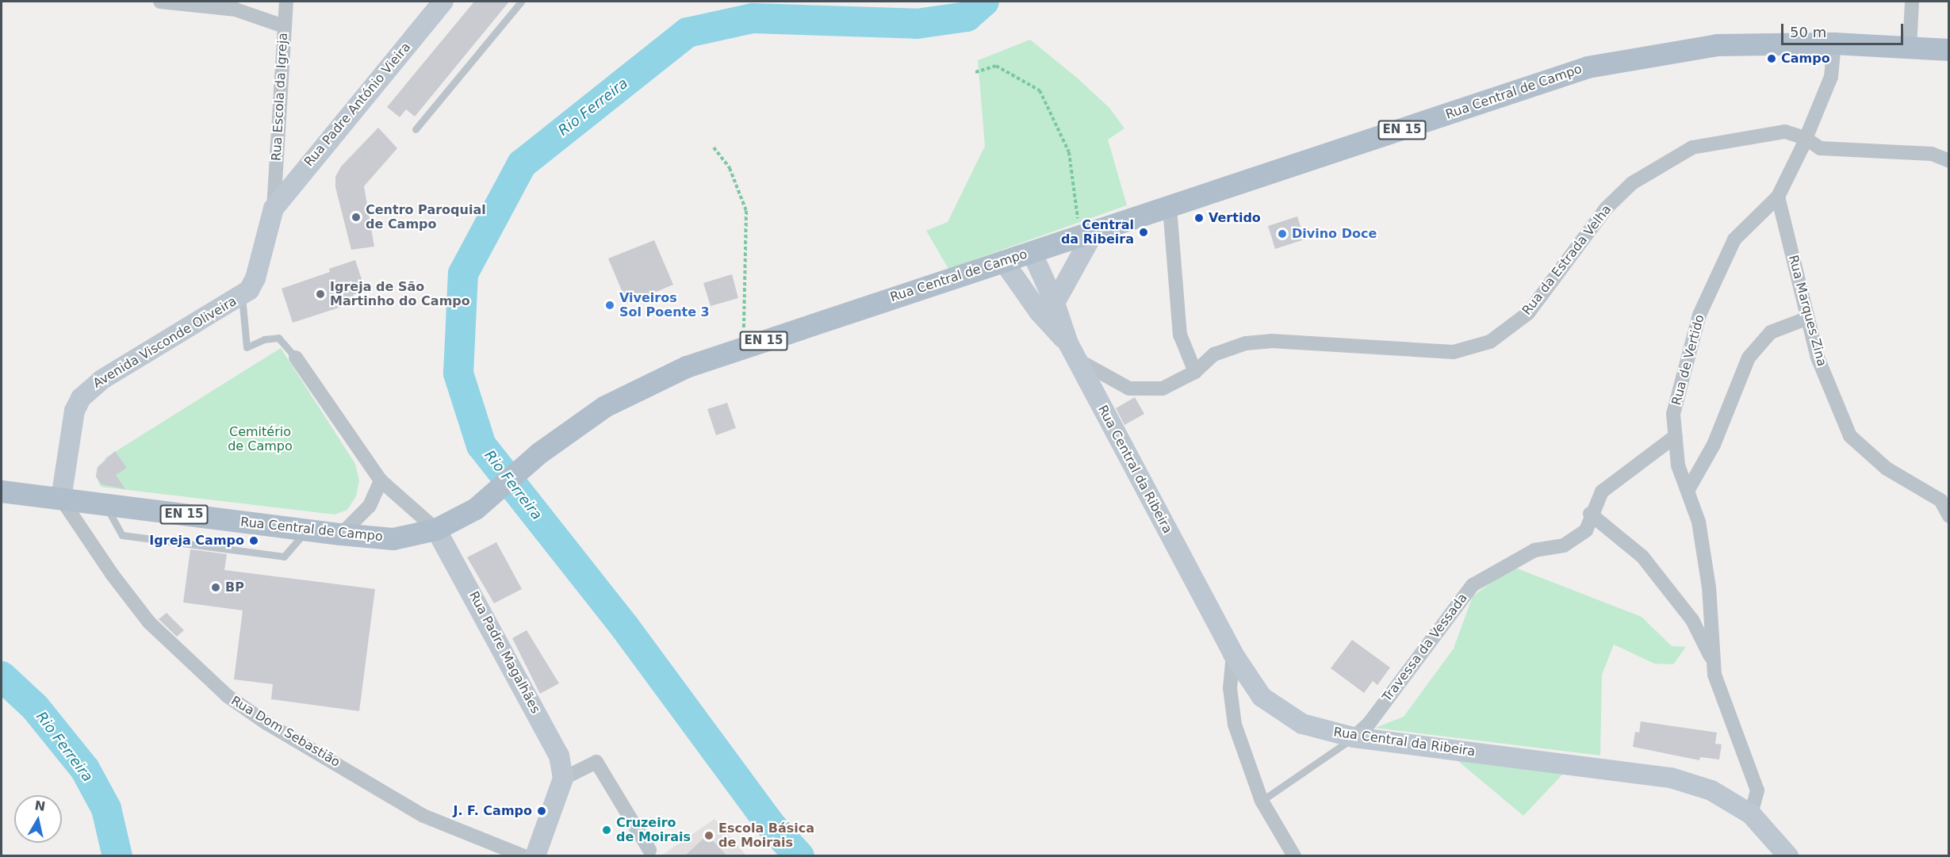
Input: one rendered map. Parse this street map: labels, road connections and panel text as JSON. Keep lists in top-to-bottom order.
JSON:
{
  "streets": {
    "main road": ["Rua Central de Campo", "EN 15"],
    "street": [
      "Rua Escola da Igreja",
      "Rua Padre António Vieira",
      "Rua da Estrada Velha",
      "Rua Marques Zina",
      "Avenida Visconde Oliveira",
      "Rua de Vertido",
      "Rua Central da Ribeira",
      "Travessa da Vessada",
      "Rua Padre Magalhães",
      "Rua Dom Sebastião"
    ]
  },
  "crossings": [
    ["Rua Central de Campo", "Avenida Visconde Oliveira"],
    ["Rua Central de Campo", "Rua de Vertido"],
    ["Rua Central de Campo", "Rua Central da Ribeira"],
    ["Rua Central de Campo", "Rua Padre Magalhães"],
    ["Rua Central de Campo", "Rua Dom Sebastião"],
    ["Rua Escola da Igreja", "Rua Padre António Vieira"],
    ["Rua Escola da Igreja", "Avenida Visconde Oliveira"],
    ["Rua Padre António Vieira", "Avenida Visconde Oliveira"],
    ["Rua da Estrada Velha", "Rua de Vertido"],
    ["Rua da Estrada Velha", "Rua Central da Ribeira"],
    ["Rua Marques Zina", "Rua de Vertido"],
    ["Avenida Visconde Oliveira", "Rua Padre Magalhães"],
    ["Avenida Visconde Oliveira", "Rua Dom Sebastião"],
    ["Rua de Vertido", "Rua Central da Ribeira"],
    ["Rua de Vertido", "Travessa da Vessada"],
    ["Rua Central da Ribeira", "Travessa da Vessada"]
  ],
  "water": ["Rio Ferreira"],
  "parks": ["Cemitério de Campo"],
  "places": [
    "Campo",
    "Centro Paroquial de Campo",
    "Vertido",
    "Central da Ribeira",
    "Divino Doce",
    "Igreja de São Martinho do Campo",
    "Viveiros Sol Poente 3",
    "Igreja Campo",
    "BP",
    "J. F. Campo",
    "Cruzeiro de Moirais",
    "Escola Básica de Moirais"
  ],
  "scale_bar": "50 m",
  "north": "top"
}
